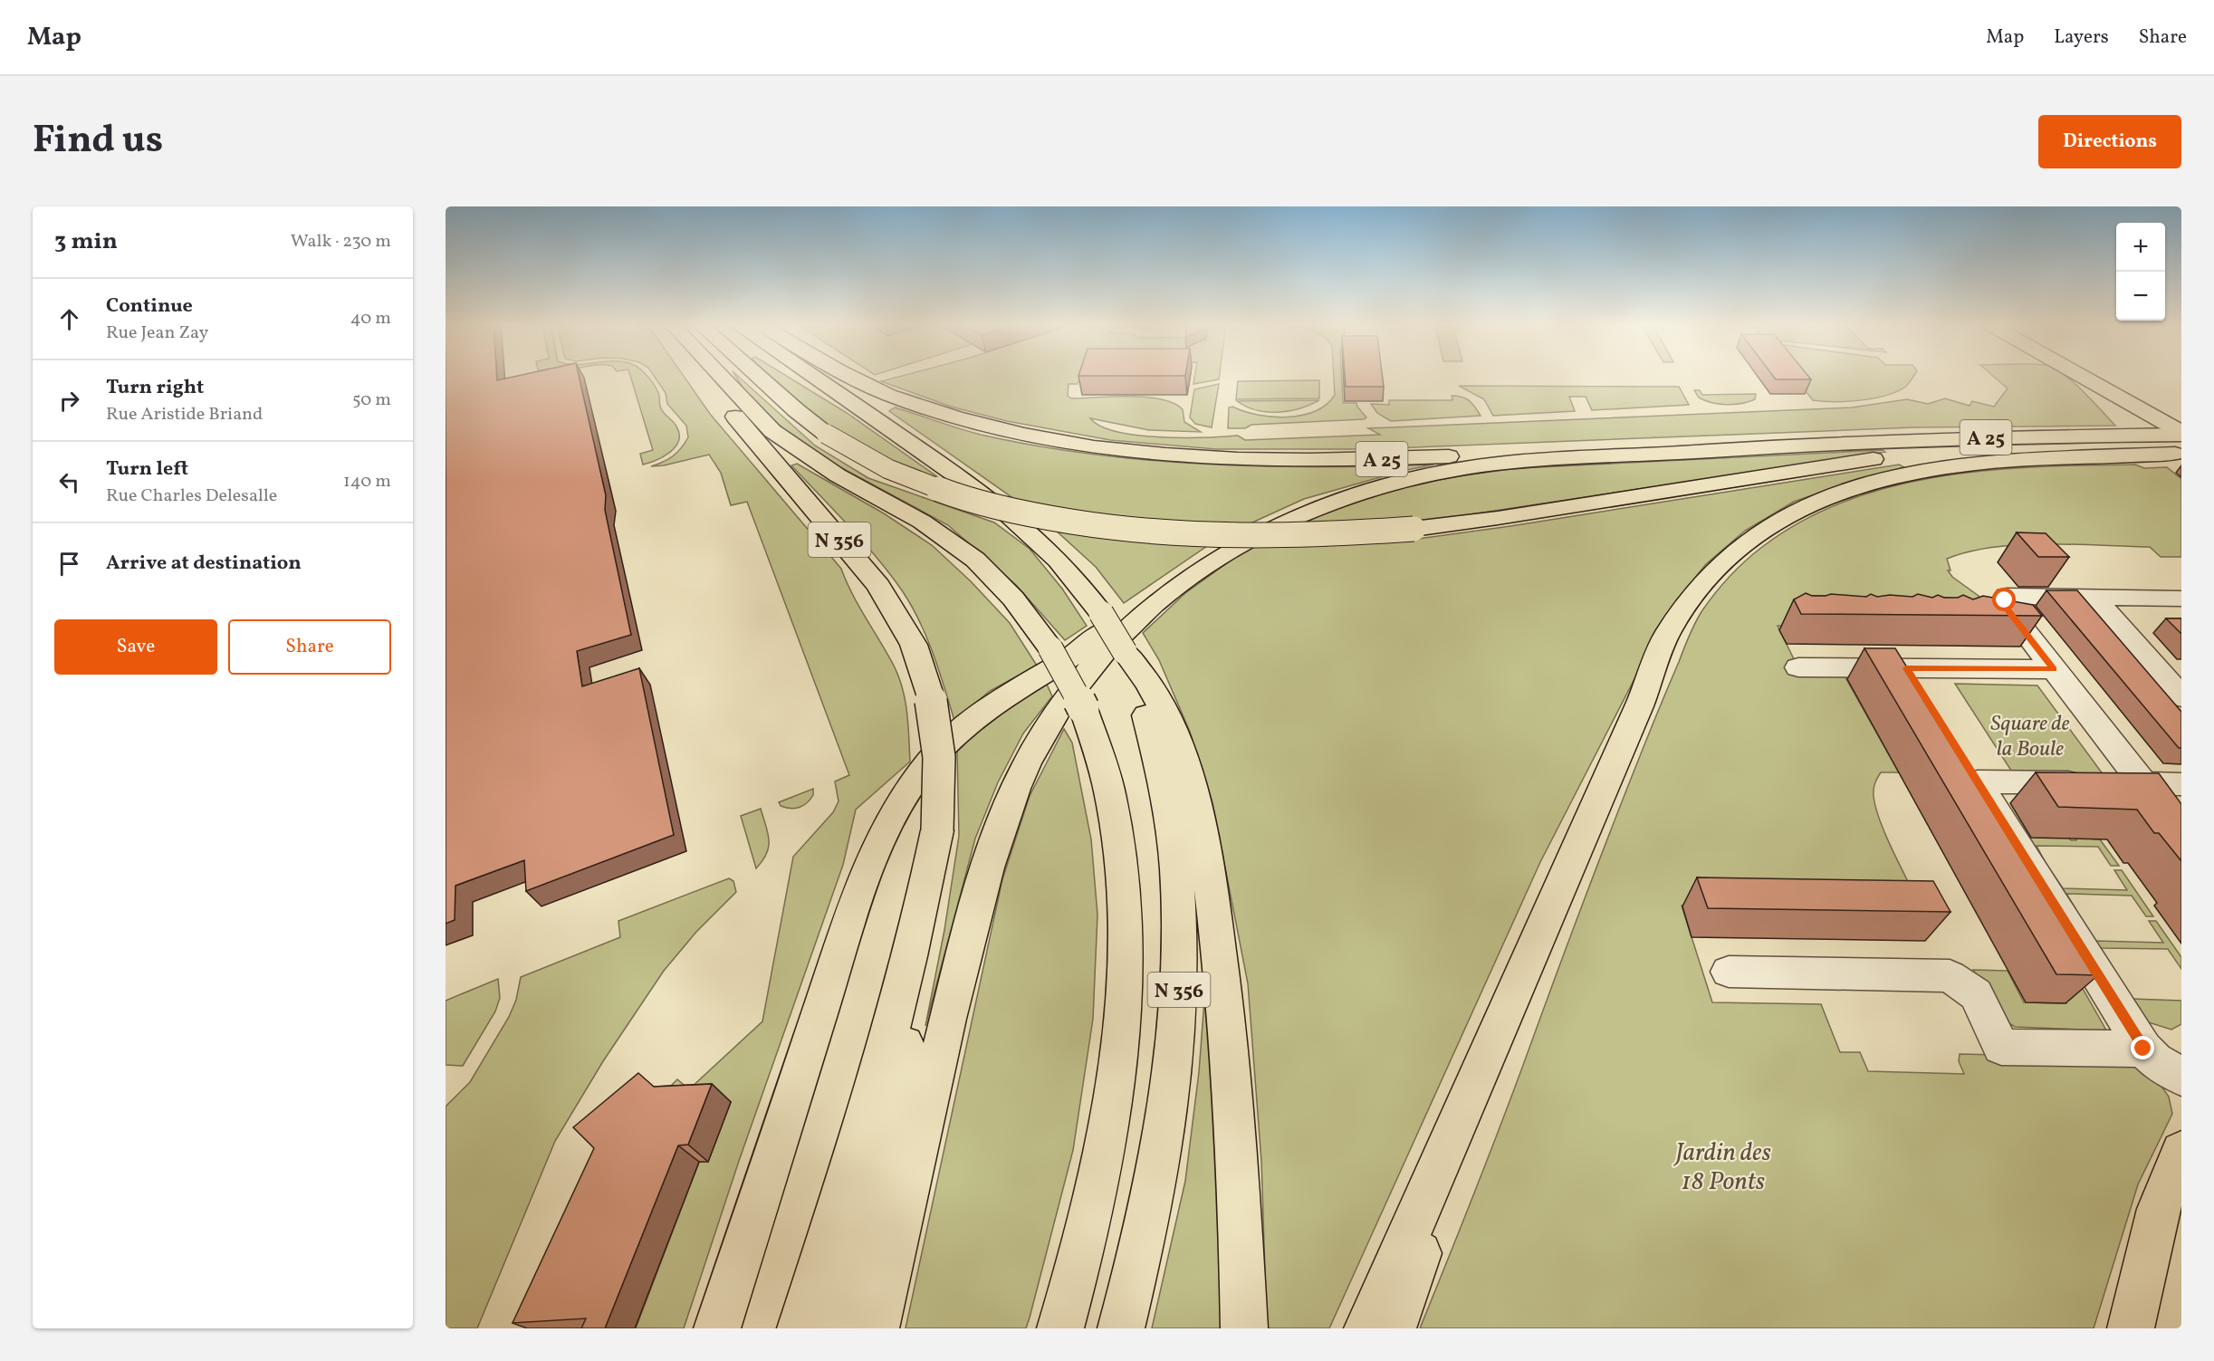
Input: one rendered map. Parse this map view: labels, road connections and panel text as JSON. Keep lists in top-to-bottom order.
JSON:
{
  "streets": {
    "main road": ["A 25", "N 356"]
  },
  "parks": ["Square de la Boule", "Jardin des 18 Ponts"],
  "page": {
    "header": "Map",
    "nav": ["Map", "Layers", "Share"],
    "title": "Find us",
    "buttons": [
      "Directions",
      ["Save", "Share"]
    ],
    "heading": ["3 min", "Walk · 230 m"],
    "map_buttons": ["+", "−"],
    "list": [
      ["Continue", "Rue Jean Zay", "40 m"],
      ["Turn right", "Rue Aristide Briand", "50 m"],
      ["Turn left", "Rue Charles Delesalle", "140 m"],
      "Arrive at destination"
    ]
  }
}
